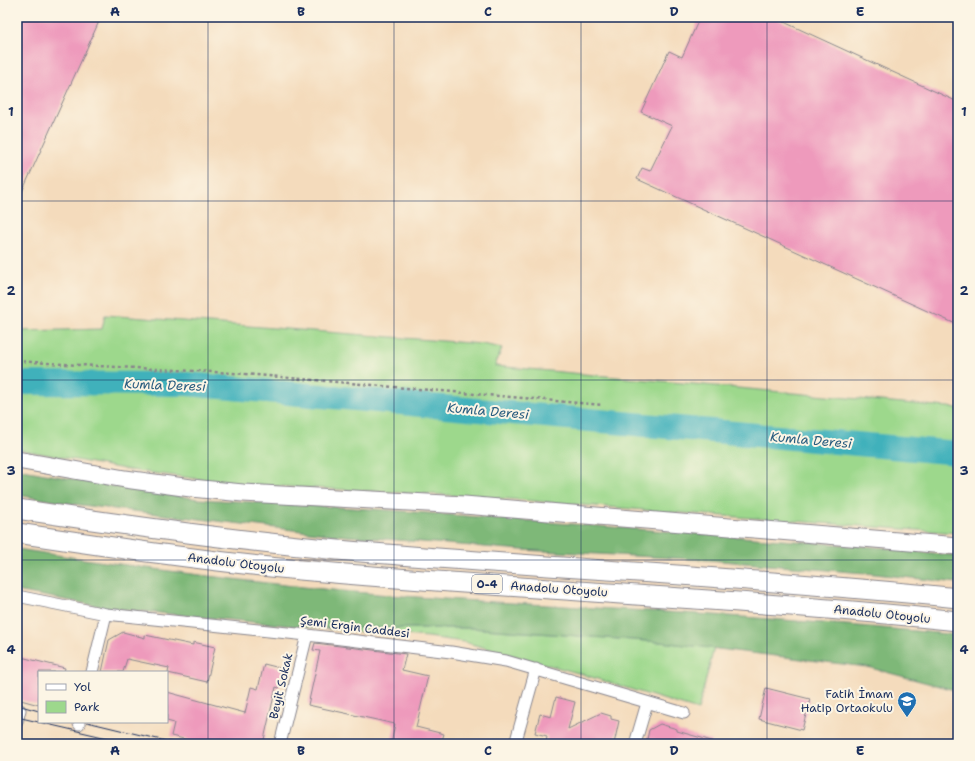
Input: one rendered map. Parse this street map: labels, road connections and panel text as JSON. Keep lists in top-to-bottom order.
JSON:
{
  "streets": {
    "highway": ["Anadolu Otoyolu", "O-4"],
    "street": ["Şemi Ergin Caddesi", "Beyit Sokak"]
  },
  "crossings": [
    ["Şemi Ergin Caddesi", "Beyit Sokak"]
  ],
  "water": ["Kumla Deresi"],
  "places": {
    "school or university": ["Fatih İmam Hatip Ortaokulu"]
  },
  "legend": ["Yol", "Park"],
  "grid": {
    "columns": [
      "A",
      "B",
      "C",
      "D",
      "E"
    ],
    "rows": [
      "1",
      "2",
      "3",
      "4"
    ]
  }
}
